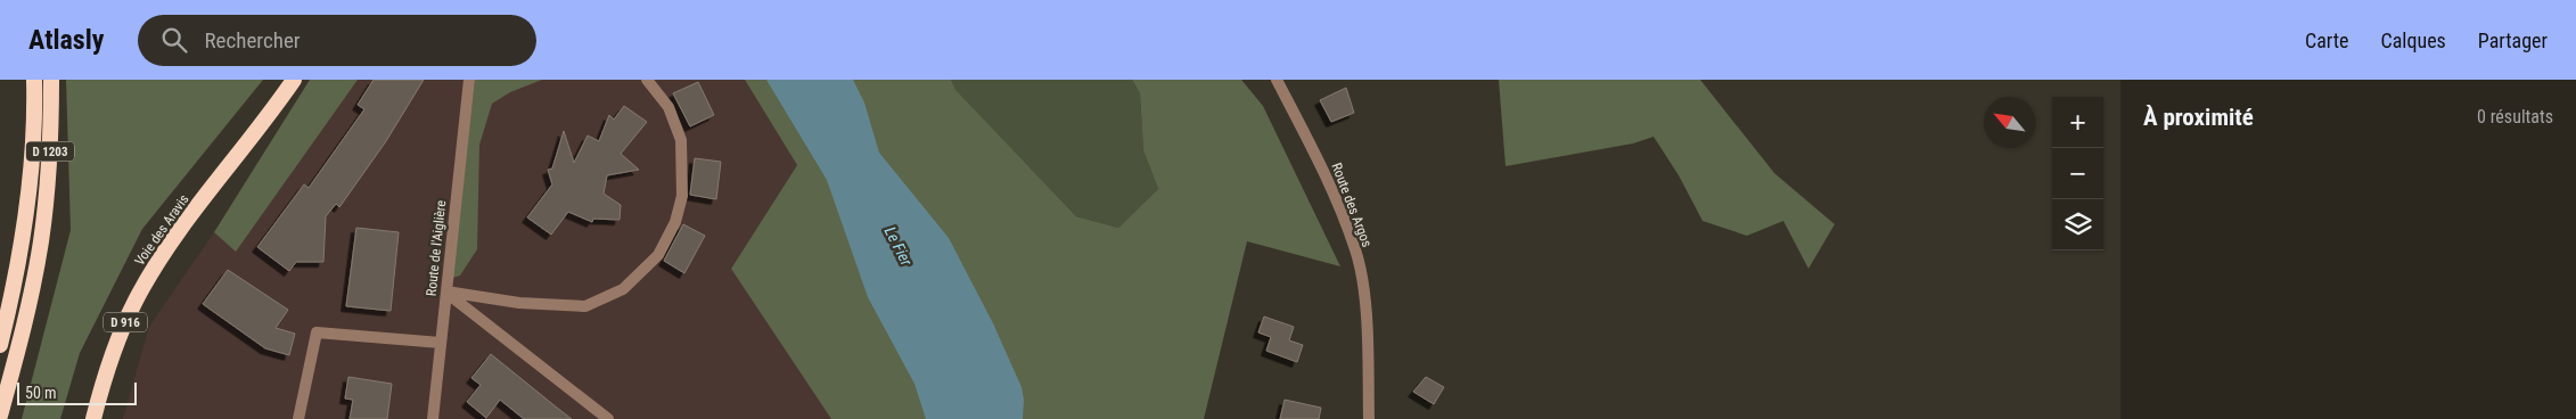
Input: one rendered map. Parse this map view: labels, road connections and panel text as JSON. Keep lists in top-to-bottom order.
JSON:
{
  "streets": {
    "highway": ["D 1203", "Voie des Aravis", "D 916"],
    "street": ["Route des Argos", "Route de l'Aiglière"]
  },
  "water": ["Le Fier"],
  "scale_bar": "50 m",
  "north": "top left",
  "page": {
    "header": "Atlasly",
    "search": "Rechercher",
    "nav": ["Carte", "Calques", "Partager"],
    "heading": ["À proximité", "0 résultats"],
    "map_buttons": ["+", "−"],
    "scale": "50 m"
  }
}
